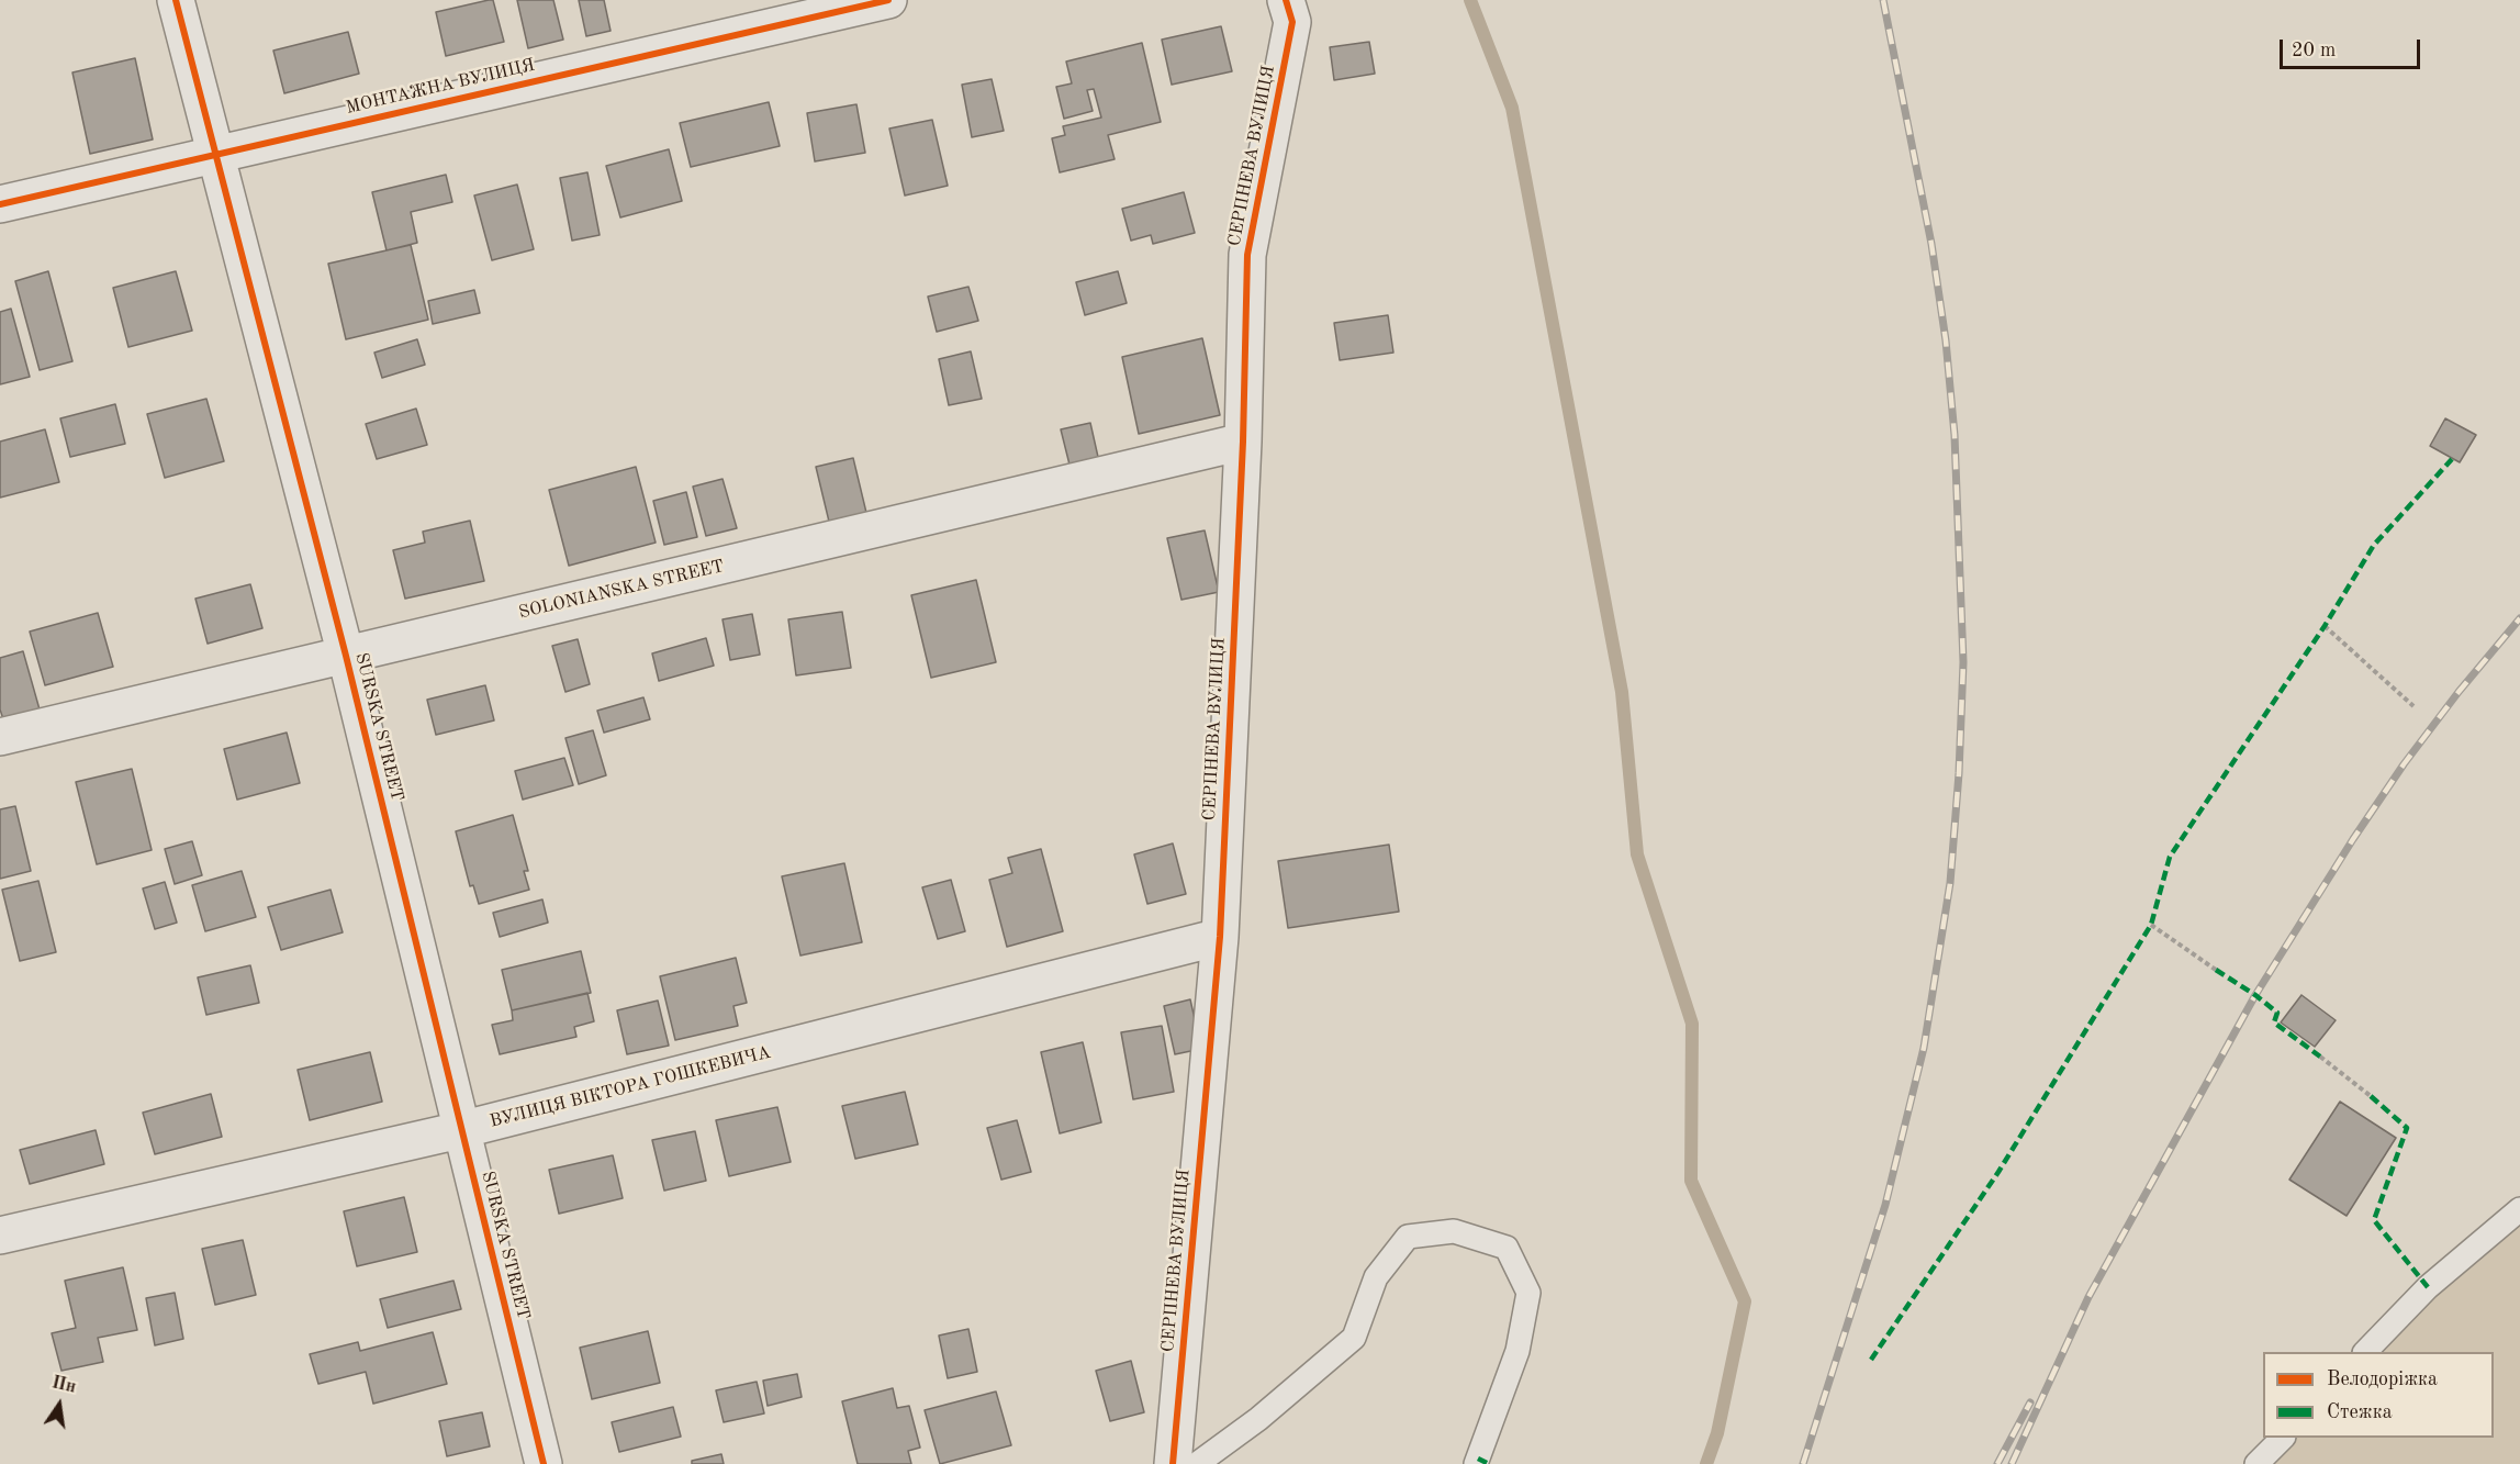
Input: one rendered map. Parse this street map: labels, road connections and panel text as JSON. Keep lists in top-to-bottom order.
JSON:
{
  "streets": {
    "street": [
      "МОНТАЖНА ВУЛИЦЯ",
      "СЕРПНЕВА ВУЛИЦЯ",
      "SOLONIANSKA STREET",
      "SURSKA STREET",
      "ВУЛИЦЯ ВІКТОРА ГОШКЕВИЧА"
    ]
  },
  "crossings": [
    ["МОНТАЖНА ВУЛИЦЯ", "SURSKA STREET"],
    ["СЕРПНЕВА ВУЛИЦЯ", "SOLONIANSKA STREET"],
    ["СЕРПНЕВА ВУЛИЦЯ", "ВУЛИЦЯ ВІКТОРА ГОШКЕВИЧА"],
    ["SOLONIANSKA STREET", "SURSKA STREET"],
    ["SURSKA STREET", "ВУЛИЦЯ ВІКТОРА ГОШКЕВИЧА"]
  ],
  "legend": ["Велодоріжка", "Стежка"],
  "scale_bar": "20 m",
  "north": "top"
}
